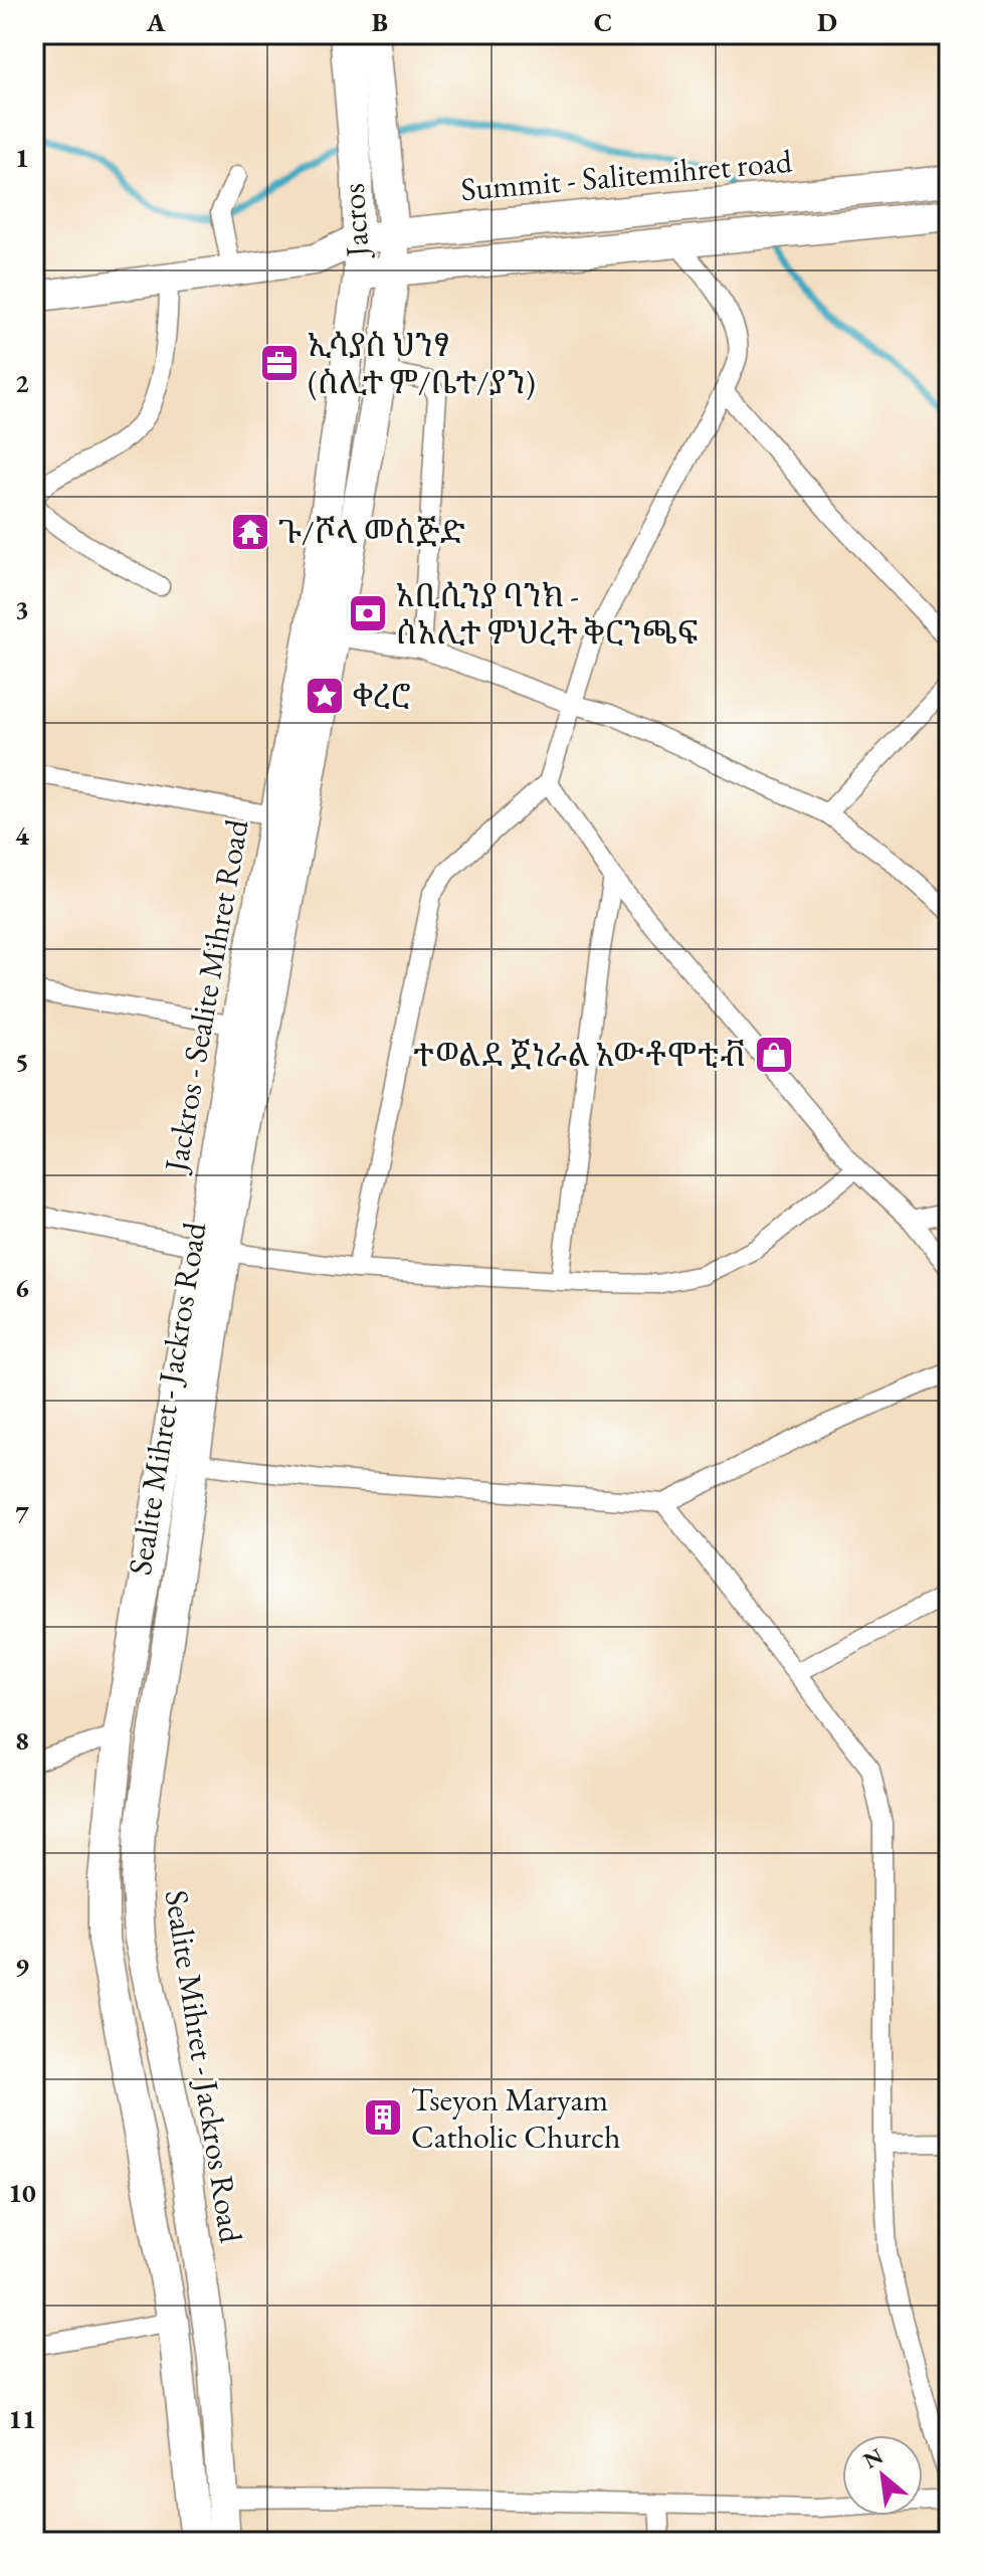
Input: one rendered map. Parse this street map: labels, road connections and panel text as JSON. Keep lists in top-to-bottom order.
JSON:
{
  "streets": {
    "main road": [
      "Summit - Salitemihret road",
      "Jacros",
      "Jackros - Sealite Mihret Road",
      "Sealite Mihret - Jackros Road"
    ]
  },
  "crossings": [
    ["Summit - Salitemihret road", "Jacros"],
    ["Jacros", "Jackros - Sealite Mihret Road"],
    ["Jacros", "Sealite Mihret - Jackros Road"],
    ["Jackros - Sealite Mihret Road", "Sealite Mihret - Jackros Road"]
  ],
  "places": {
    "office": ["ኢሳያስ ህንፃ (ስሊተ ም/ቤተ/ያን)"],
    "temple": ["ጉ/ሾላ መስጅድ"],
    "bank": ["አቢሲንያ ባንክ - ሰአሊተ ምህረት ቅርንጫፍ"],
    "place": ["ቀረሮ"],
    "shop": ["ተወልደ ጀነራል አውቶሞቲቭ"],
    "building": ["Tseyon Maryam Catholic Church"]
  },
  "north": "top left",
  "grid": {
    "columns": [
      "A",
      "B",
      "C",
      "D"
    ],
    "rows": [
      "1",
      "2",
      "3",
      "4",
      "5",
      "6",
      "7",
      "8",
      "9",
      "10",
      "11"
    ]
  }
}
